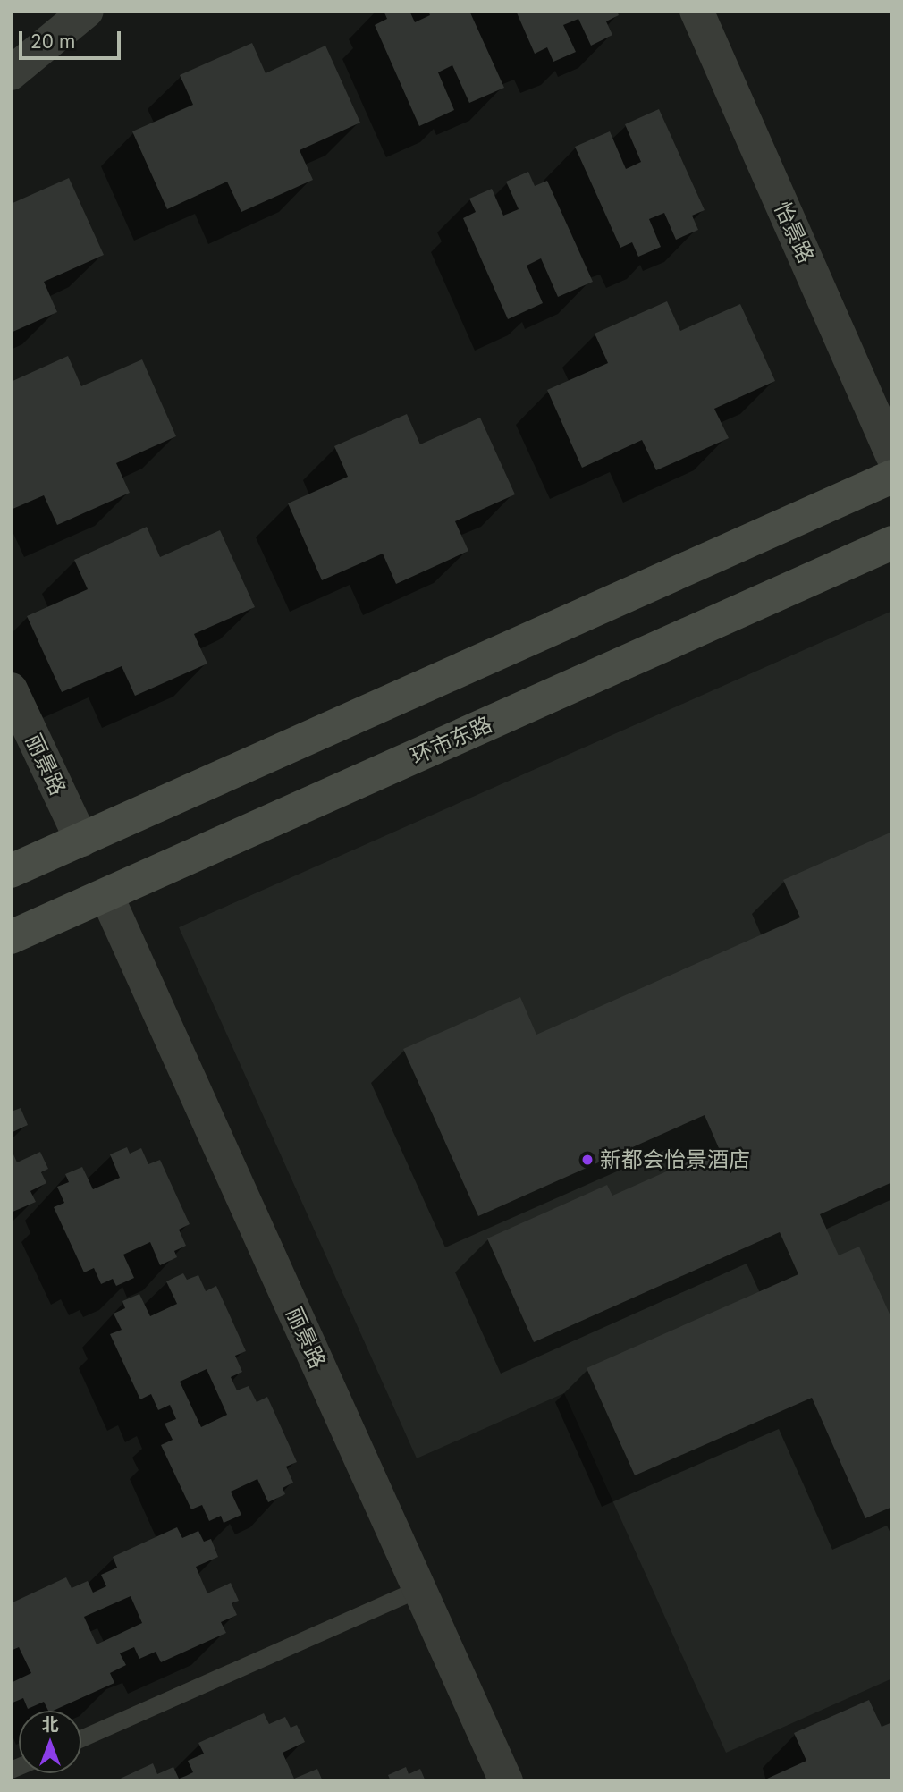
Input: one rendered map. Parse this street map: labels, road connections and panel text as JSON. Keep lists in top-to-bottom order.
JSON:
{
  "streets": {
    "main road": ["环市东路"],
    "street": ["怡景路", "丽景路"]
  },
  "crossings": [
    ["环市东路", "丽景路"]
  ],
  "places": ["新都会怡景酒店"],
  "scale_bar": "20 m",
  "north": "top"
}
